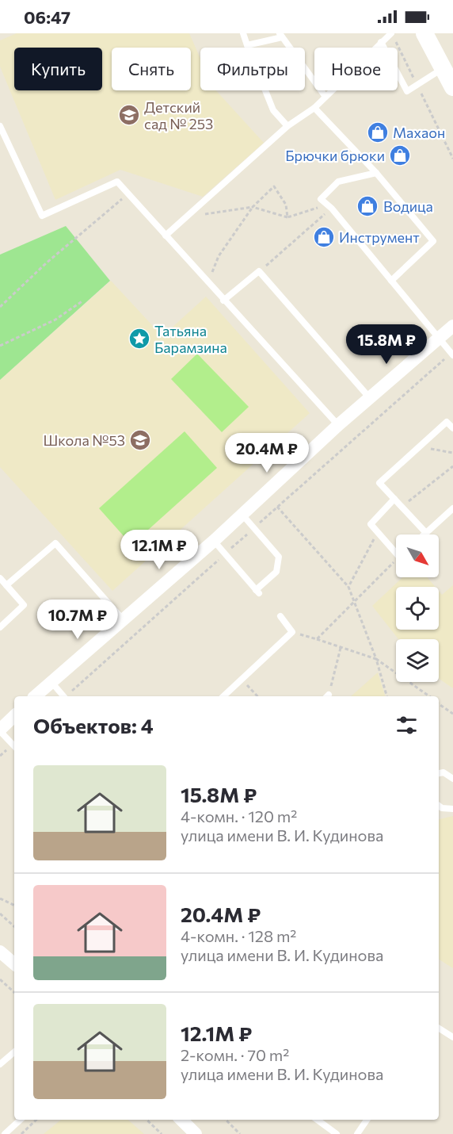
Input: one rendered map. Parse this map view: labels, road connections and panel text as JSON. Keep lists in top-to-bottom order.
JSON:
{
  "places": {
    "school or university": ["Детский сад № 253", "Школа №53"],
    "shop": [
      "Махаон",
      "Брючки брюки",
      "Водица",
      "Инструмент"
    ],
    "place": ["Татьяна Барамзина"]
  },
  "north": "bottom right",
  "page": {
    "status": "06:47",
    "chip": [
      "Купить",
      "Снять",
      "Фильтры",
      "Новое"
    ],
    "price": [
      "15.8M ₽",
      "20.4M ₽",
      "12.1M ₽",
      "10.7M ₽"
    ],
    "heading": "Объектов: 4",
    "list": [
      {
        "name": "15.8M ₽",
        "note": "4-комн. · 120 m² · улица имени В. И. Кудинова"
      },
      {
        "name": "20.4M ₽",
        "note": "4-комн. · 128 m² · улица имени В. И. Кудинова"
      },
      {
        "name": "12.1M ₽",
        "note": "2-комн. · 70 m² · улица имени В. И. Кудинова"
      }
    ]
  }
}
